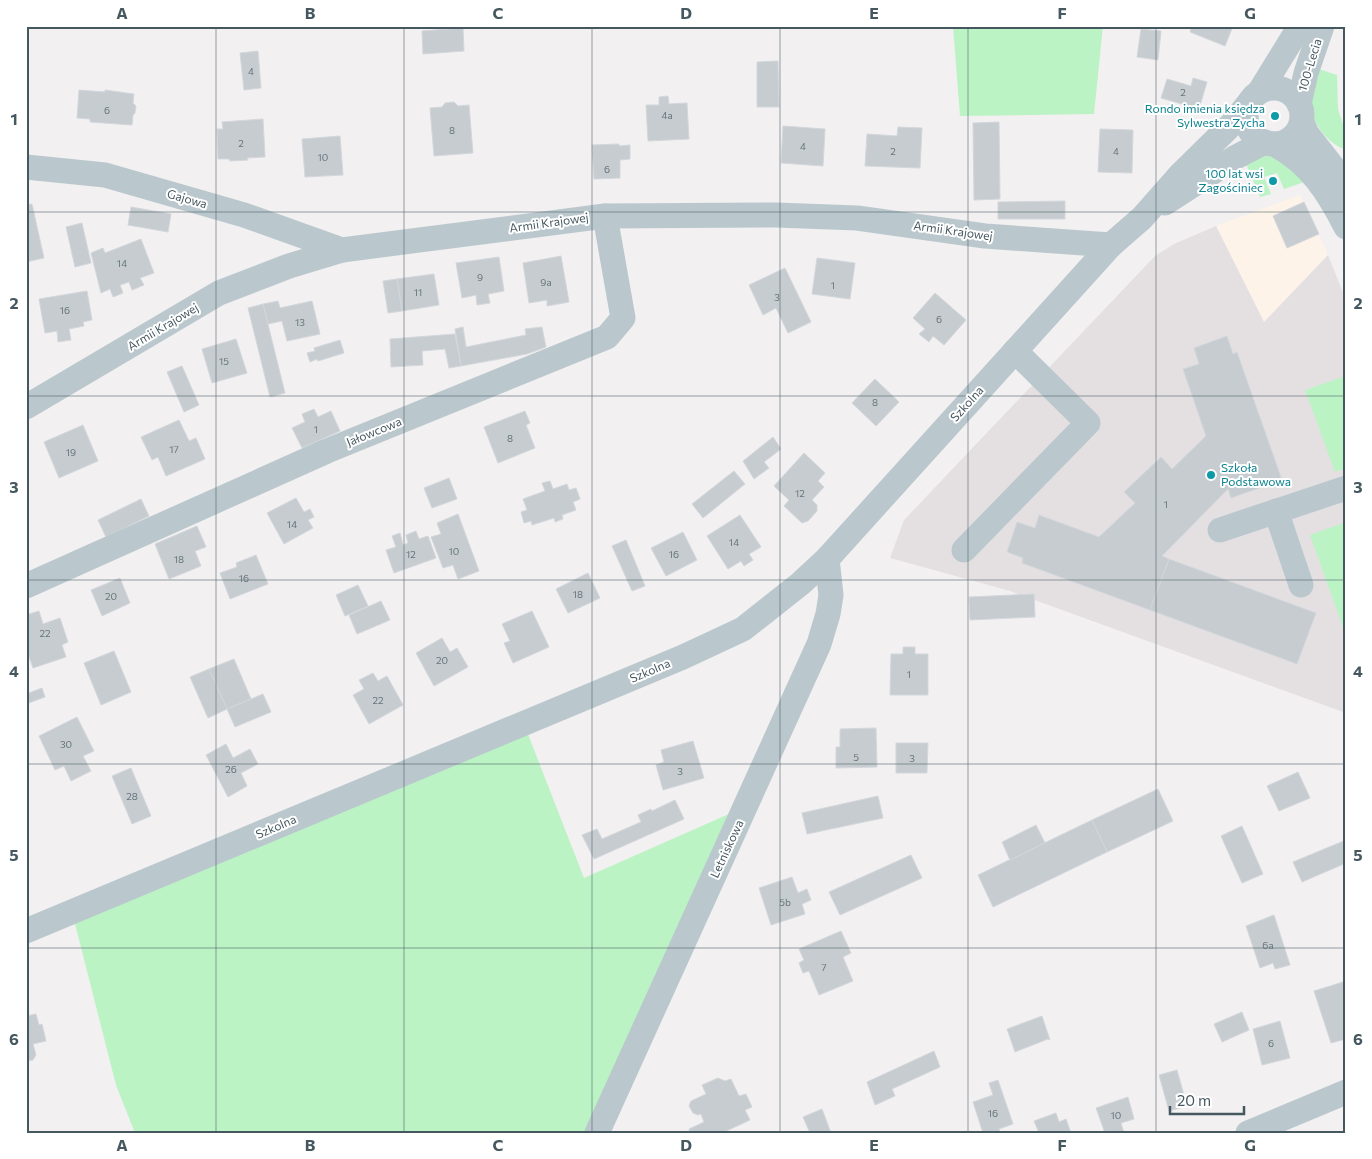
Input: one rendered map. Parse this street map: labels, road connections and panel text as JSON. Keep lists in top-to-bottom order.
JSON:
{
  "streets": {
    "street": [
      "100-Lecia",
      "Gajowa",
      "Armii Krajowej",
      "Szkolna",
      "Jałowcowa",
      "Letniskowa"
    ]
  },
  "crossings": [
    ["100-Lecia", "Szkolna"],
    ["Gajowa", "Armii Krajowej"],
    ["Armii Krajowej", "Szkolna"],
    ["Armii Krajowej", "Jałowcowa"],
    ["Szkolna", "Letniskowa"]
  ],
  "places": ["Rondo imienia księdza Sylwestra Zycha", "100 lat wsi Zagościniec", "Szkoła Podstawowa"],
  "house_numbers": [
    "4",
    "2",
    "6",
    "4a",
    "8",
    "2",
    "4",
    "2",
    "4",
    "10",
    "6",
    "14",
    "9",
    "9a",
    "1",
    "11",
    "3",
    "16",
    "6",
    "13",
    "15",
    "8",
    "1",
    "8",
    "17",
    "19",
    "12",
    "1",
    "14",
    "14",
    "10",
    "12",
    "16",
    "18",
    "16",
    "18",
    "20",
    "22",
    "20",
    "1",
    "22",
    "30",
    "5",
    "3",
    "26",
    "3",
    "28",
    "5b",
    "6a",
    "7",
    "6",
    "16",
    "10"
  ],
  "scale_bar": "20 m",
  "grid": {
    "columns": [
      "A",
      "B",
      "C",
      "D",
      "E",
      "F",
      "G"
    ],
    "rows": [
      "1",
      "2",
      "3",
      "4",
      "5",
      "6"
    ]
  }
}
